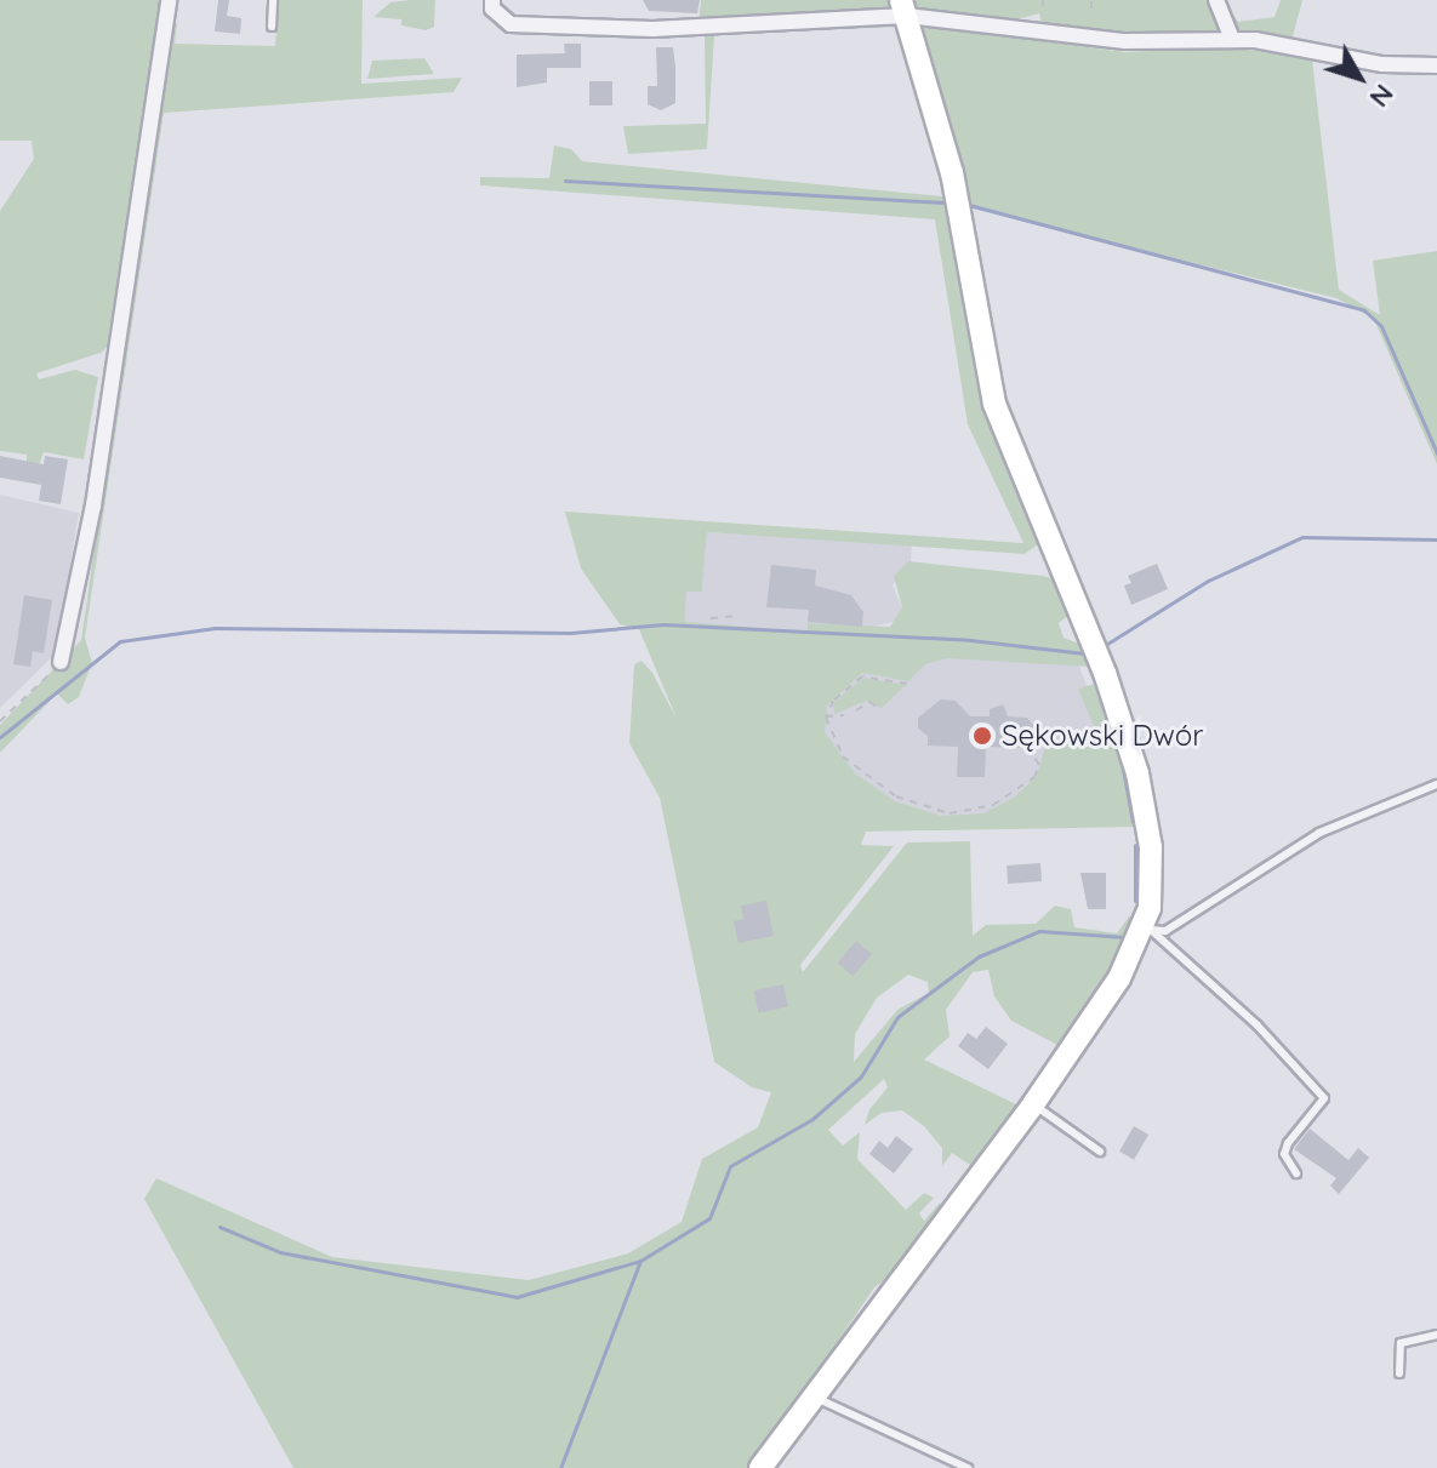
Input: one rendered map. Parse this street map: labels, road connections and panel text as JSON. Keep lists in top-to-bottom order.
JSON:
{
  "places": ["Sękowski Dwór"],
  "north": "bottom right"
}
